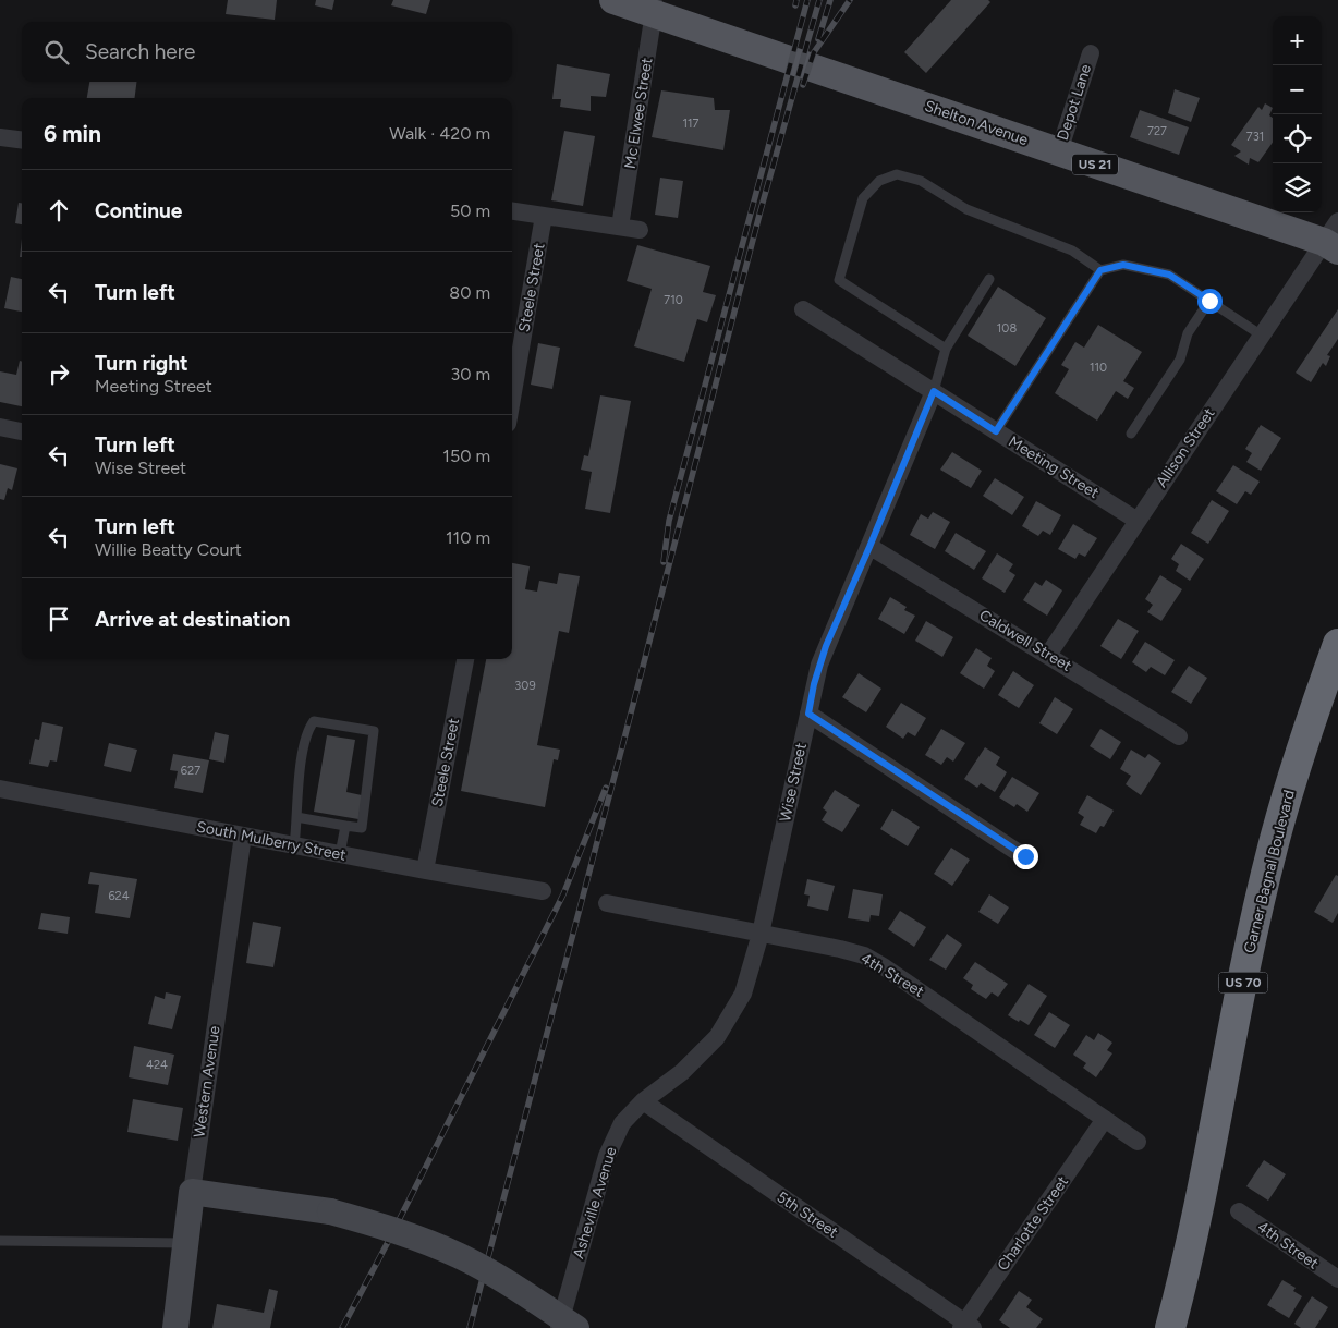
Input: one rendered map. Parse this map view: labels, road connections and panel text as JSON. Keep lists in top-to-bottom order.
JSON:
{
  "streets": {
    "highway": ["Garner Bagnal Boulevard", "US 70"],
    "main road": ["Shelton Avenue", "US 21"],
    "street": [
      "Depot Lane",
      "Mc Elwee Street",
      "Steele Street",
      "Allison Street",
      "Meeting Street",
      "Caldwell Street",
      "Wise Street",
      "South Mulberry Street",
      "4th Street",
      "Western Avenue",
      "Asheville Avenue",
      "5th Street",
      "Charlotte Street"
    ]
  },
  "crossings": [
    ["Depot Lane", "Shelton Avenue"],
    ["Mc Elwee Street", "Shelton Avenue"],
    ["Shelton Avenue", "Allison Street"],
    ["Steele Street", "South Mulberry Street"],
    ["Allison Street", "Meeting Street"],
    ["Allison Street", "Caldwell Street"],
    ["Meeting Street", "Wise Street"],
    ["Caldwell Street", "Wise Street"],
    ["Wise Street", "4th Street"],
    ["Wise Street", "Asheville Avenue"],
    ["South Mulberry Street", "Western Avenue"],
    ["4th Street", "Asheville Avenue"],
    ["4th Street", "Charlotte Street"],
    ["Asheville Avenue", "5th Street"],
    ["5th Street", "Charlotte Street"]
  ],
  "house_numbers": [
    "117",
    "727",
    "731",
    "710",
    "108",
    "110",
    "309",
    "627",
    "624",
    "424"
  ],
  "page": {
    "map_buttons": ["+", "−"],
    "search": "Search here",
    "heading": ["6 min", "Walk · 420 m"],
    "list": [
      ["Continue", "50 m"],
      ["Turn left", "80 m"],
      ["Turn right", "Meeting Street", "30 m"],
      ["Turn left", "Wise Street", "150 m"],
      ["Turn left", "Willie Beatty Court", "110 m"],
      "Arrive at destination"
    ]
  }
}
